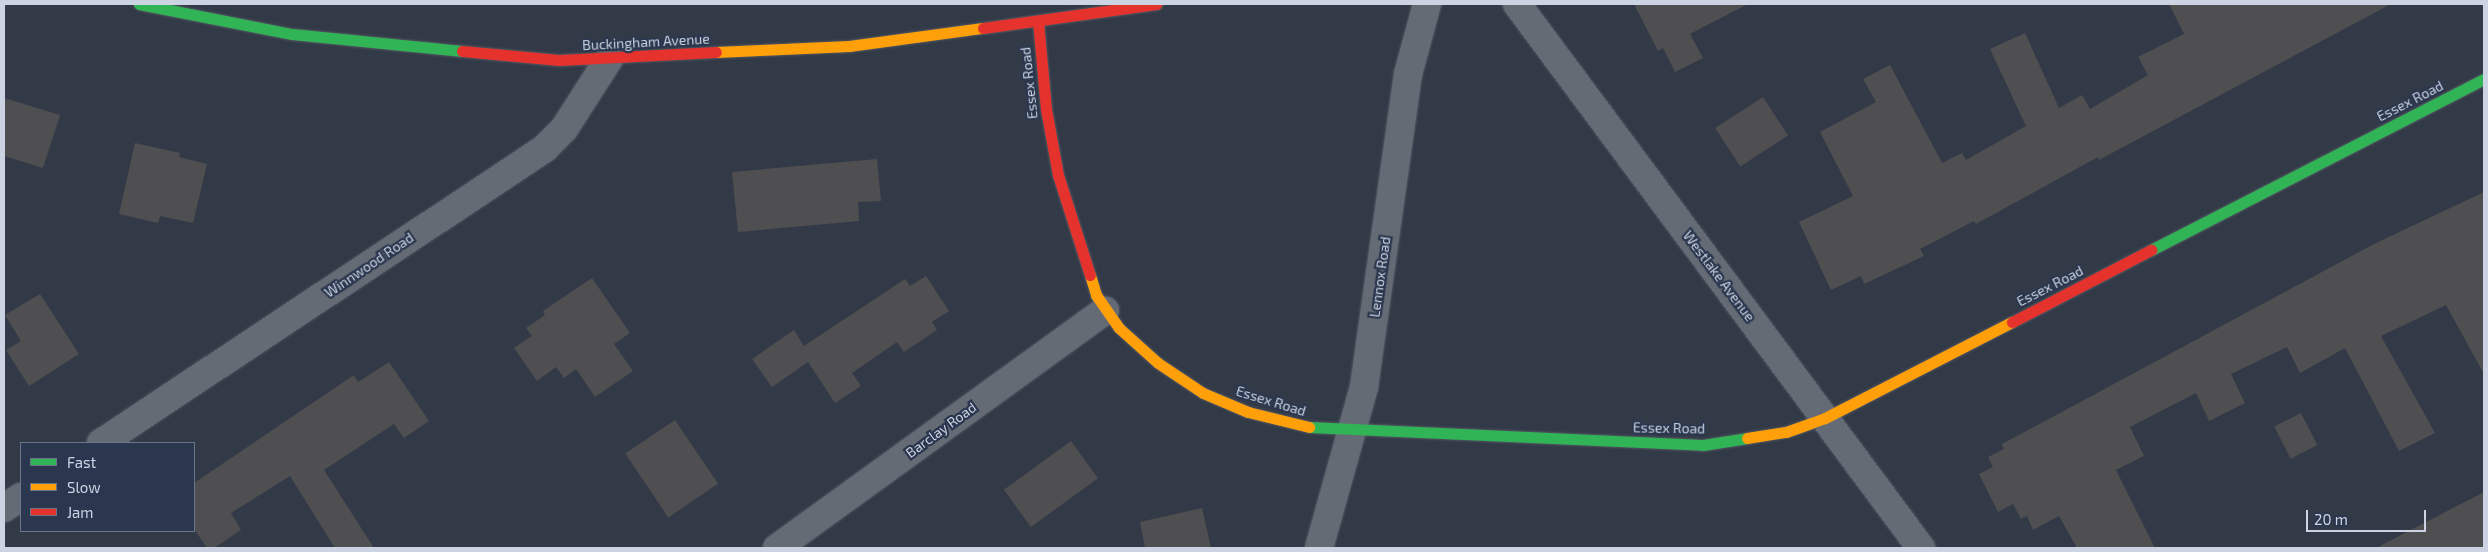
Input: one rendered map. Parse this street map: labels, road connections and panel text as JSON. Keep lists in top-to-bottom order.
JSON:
{
  "streets": {
    "street": [
      "Buckingham Avenue",
      "Essex Road",
      "Winnwood Road",
      "Westlake Avenue",
      "Lennox Road",
      "Barclay Road"
    ]
  },
  "crossings": [
    ["Buckingham Avenue", "Essex Road"],
    ["Buckingham Avenue", "Winnwood Road"],
    ["Essex Road", "Westlake Avenue"],
    ["Essex Road", "Lennox Road"],
    ["Essex Road", "Barclay Road"]
  ],
  "legend": ["Fast", "Slow", "Jam"],
  "scale_bar": "20 m"
}
